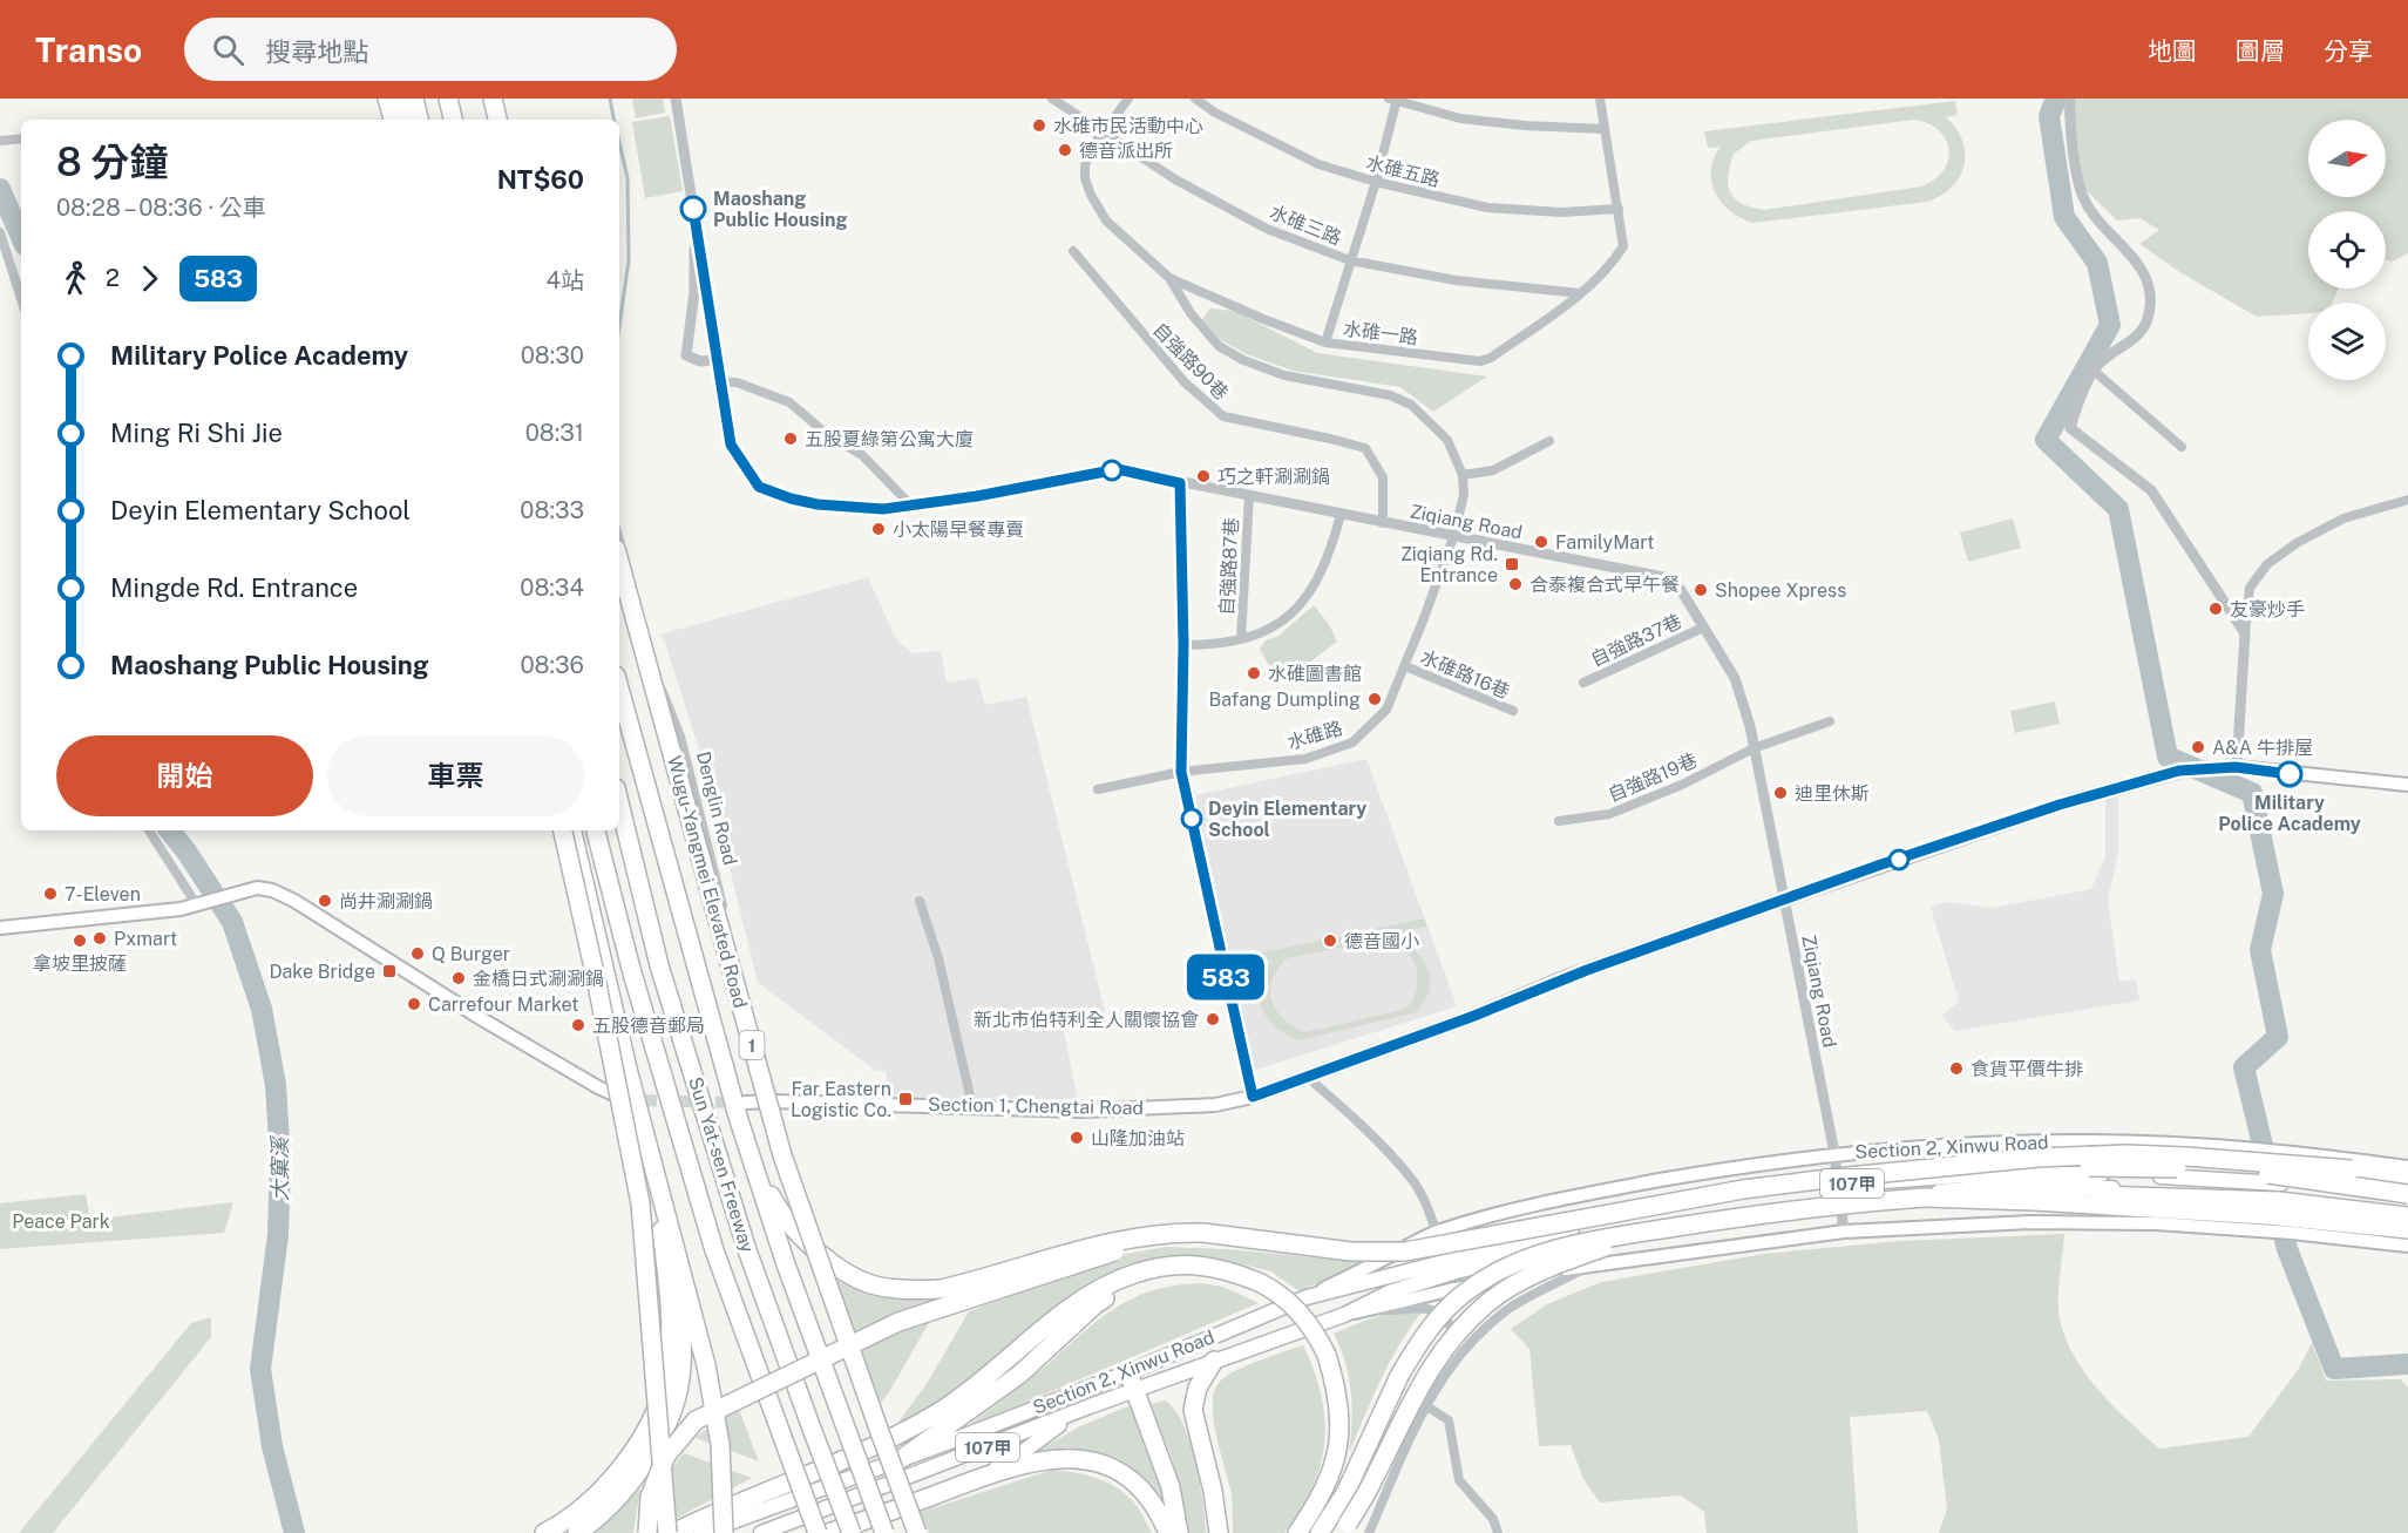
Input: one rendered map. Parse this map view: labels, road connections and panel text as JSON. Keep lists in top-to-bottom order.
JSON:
{
  "streets": {
    "highway": ["Wugu-Yangmei Elevated Road", "1", "Sun Yat-sen Freeway"],
    "main road": ["Section 1, Chengtai Road", "Section 2, Xinwu Road", "107甲"],
    "street": [
      "水碓五路",
      "水碓三路",
      "水碓一路",
      "自強路90巷",
      "Ziqiang Road",
      "自強路87巷",
      "自強路37巷",
      "水碓路16巷",
      "水碓路",
      "自強路19巷",
      "Denglin Road"
    ]
  },
  "crossings": [
    ["水碓五路", "水碓一路"],
    ["水碓三路", "水碓一路"],
    ["水碓一路", "Ziqiang Road"],
    ["水碓一路", "水碓路"],
    ["自強路90巷", "Ziqiang Road"],
    ["Ziqiang Road", "自強路87巷"],
    ["Ziqiang Road", "自強路37巷"],
    ["Ziqiang Road", "水碓路"],
    ["Ziqiang Road", "自強路19巷"],
    ["Ziqiang Road", "Section 1, Chengtai Road"],
    ["Ziqiang Road", "Section 2, Xinwu Road"],
    ["水碓路16巷", "水碓路"],
    ["Denglin Road", "Section 1, Chengtai Road"]
  ],
  "water": ["大窠溪"],
  "parks": ["Peace Park"],
  "places": {
    "other": [
      "水碓市民活動中心",
      "德音派出所",
      "Maoshang Public Housing",
      "五股夏綠第公寓大廈",
      "巧之軒涮涮鍋",
      "小太陽早餐專賣",
      "FamilyMart",
      "合泰複合式早午餐",
      "Shopee Xpress",
      "友豪炒手",
      "水碓圖書館",
      "Bafang Dumpling",
      "A&A 牛排屋",
      "Military Police Academy",
      "迪里休斯",
      "Deyin Elementary School",
      "7-Eleven",
      "尚井涮涮鍋",
      "Pxmart",
      "拿坡里披薩",
      "德音國小",
      "Q Burger",
      "金橋日式涮涮鍋",
      "Carrefour Market",
      "新北市伯特利全人關懷協會",
      "五股德音郵局",
      "食貨平價牛排",
      "山隆加油站"
    ],
    "transit": ["Ziqiang Rd. Entrance", "Dake Bridge", "Far Eastern Logistic Co."]
  },
  "lines": ["bus line 583"],
  "north": "right",
  "page": {
    "header": "Transo",
    "search": "搜尋地點",
    "nav": ["地圖", "圖層", "分享"],
    "on_map": "583",
    "heading": ["8 分鐘", "08:28 – 08:36 · 公車", "NT$60"],
    "legs": ["2", "583", "4站"],
    "list": [
      {
        "name": "Military Police Academy",
        "value": "08:30"
      },
      {
        "name": "Ming Ri Shi Jie",
        "value": "08:31"
      },
      {
        "name": "Deyin Elementary School",
        "value": "08:33"
      },
      {
        "name": "Mingde Rd. Entrance",
        "value": "08:34"
      },
      {
        "name": "Maoshang Public Housing",
        "value": "08:36"
      }
    ],
    "buttons": ["開始", "車票"]
  }
}
